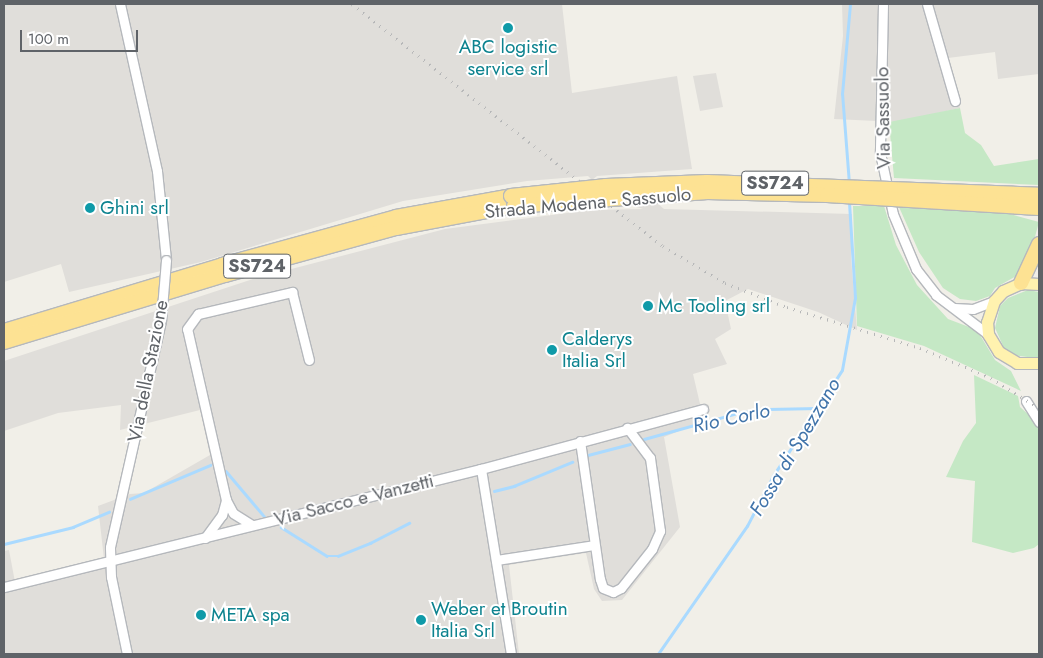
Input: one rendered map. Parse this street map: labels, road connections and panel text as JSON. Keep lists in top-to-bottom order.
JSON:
{
  "streets": {
    "highway": ["SS724", "Strada Modena - Sassuolo"],
    "main road": ["Via Sassuolo"],
    "street": ["Via della Stazione", "Via Sacco e Vanzetti"]
  },
  "crossings": [
    ["Via della Stazione", "Via Sacco e Vanzetti"]
  ],
  "water": ["Rio Corlo", "Fossa di Spezzano"],
  "places": [
    "ABC logistic service srl",
    "Ghini srl",
    "Mc Tooling srl",
    "Calderys Italia Srl",
    "META spa",
    "Weber et Broutin Italia Srl"
  ],
  "scale_bar": "100 m"
}
